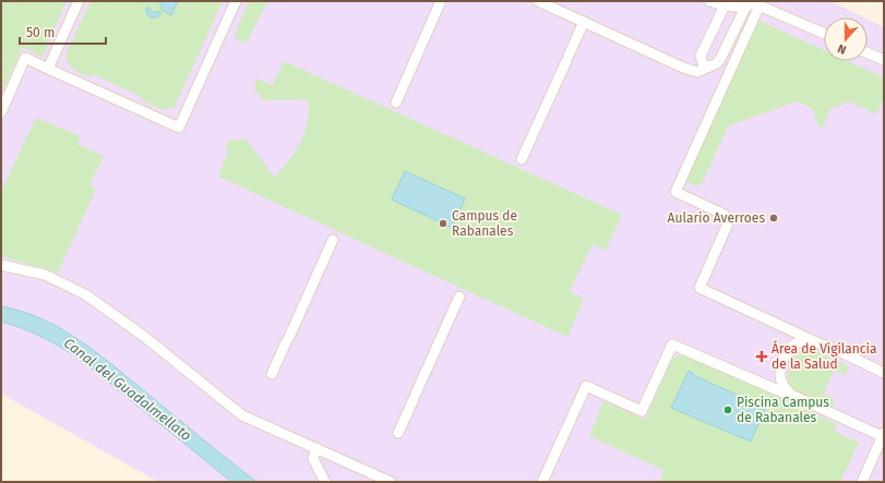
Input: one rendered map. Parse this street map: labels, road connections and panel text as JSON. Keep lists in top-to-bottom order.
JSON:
{
  "water": ["Canal del Guadalmellato"],
  "places": {
    "other": ["Aulario Averroes", "Campus de Rabanales", "Piscina Campus de Rabanales"],
    "health": ["Área de Vigilancia de la Salud"]
  },
  "scale_bar": "50 m",
  "north": "bottom"
}
